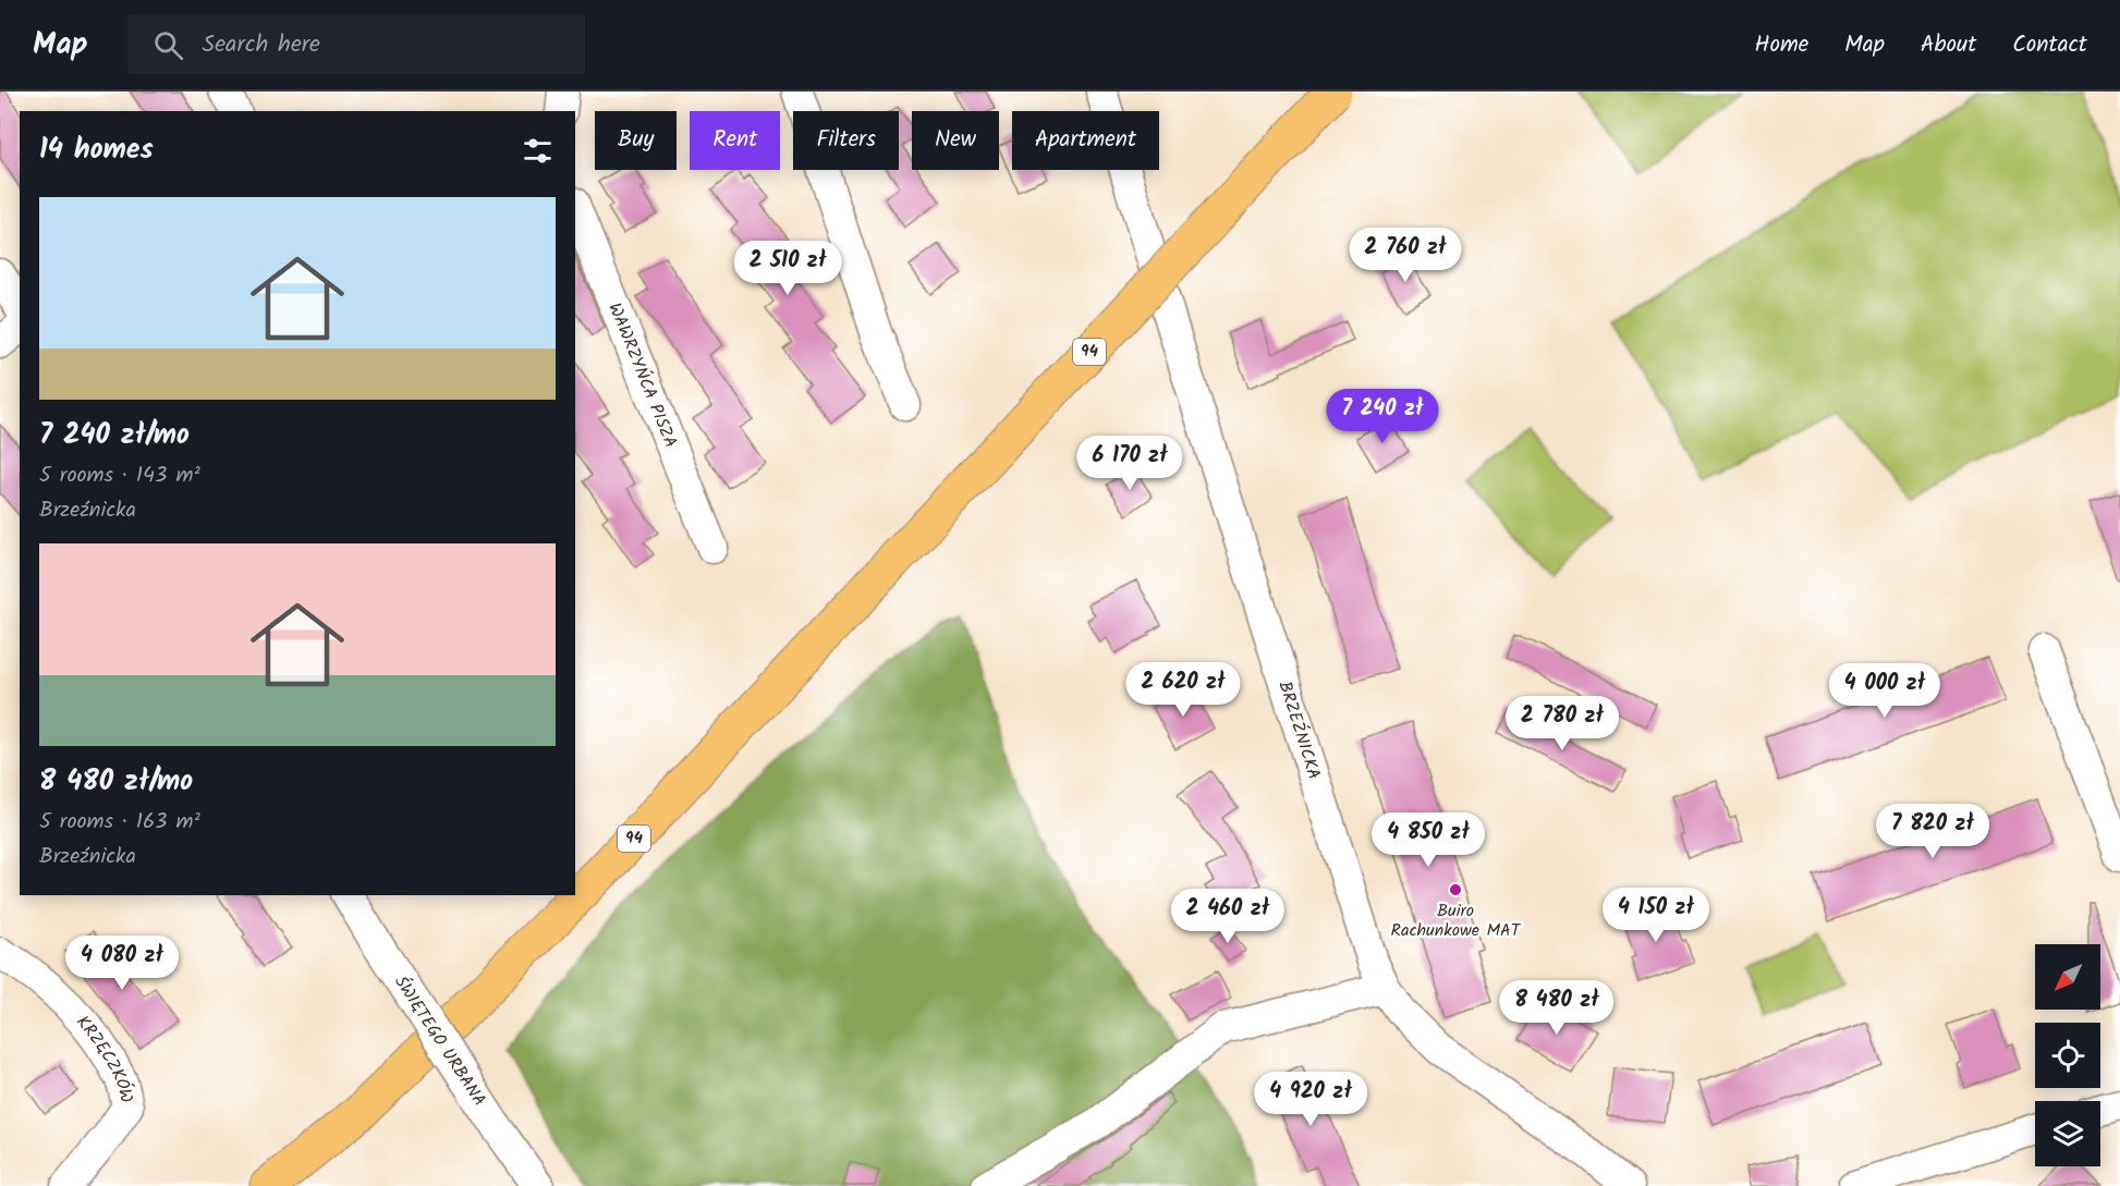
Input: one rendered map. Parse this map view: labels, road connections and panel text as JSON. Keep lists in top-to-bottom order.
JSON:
{
  "streets": {
    "main road": ["94"],
    "street": [
      "WAWRZYŃCA PISZA",
      "BRZEŹNICKA",
      "ŚWIĘTEGO URBANA",
      "KRZĘCZKÓW"
    ]
  },
  "places": ["Buiro Rachunkowe MAT"],
  "north": "bottom left",
  "page": {
    "header": "Map",
    "search": "Search here",
    "nav": [
      "Home",
      "Map",
      "About",
      "Contact"
    ],
    "chip": [
      "Buy",
      "Rent",
      "Filters",
      "New",
      "Apartment"
    ],
    "heading": "14 homes",
    "list": [
      {
        "name": "7 240 zł/mo",
        "note": "5 rooms · 143 m² · Brzeźnicka"
      },
      {
        "name": "8 480 zł/mo",
        "note": "5 rooms · 163 m² · Brzeźnicka"
      }
    ],
    "price": [
      "2 760 zł",
      "2 510 zł",
      "7 240 zł",
      "6 170 zł",
      "2 620 zł",
      "4 000 zł",
      "2 780 zł",
      "7 820 zł",
      "4 850 zł",
      "4 150 zł",
      "2 460 zł",
      "4 080 zł",
      "8 480 zł",
      "4 920 zł"
    ]
  }
}
